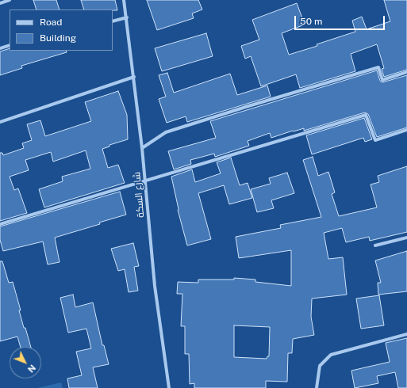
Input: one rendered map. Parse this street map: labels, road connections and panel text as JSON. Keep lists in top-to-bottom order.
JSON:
{
  "streets": {
    "street": ["شارع السكة"]
  },
  "legend": ["Road", "Building"],
  "scale_bar": "50 m",
  "north": "bottom right"
}
